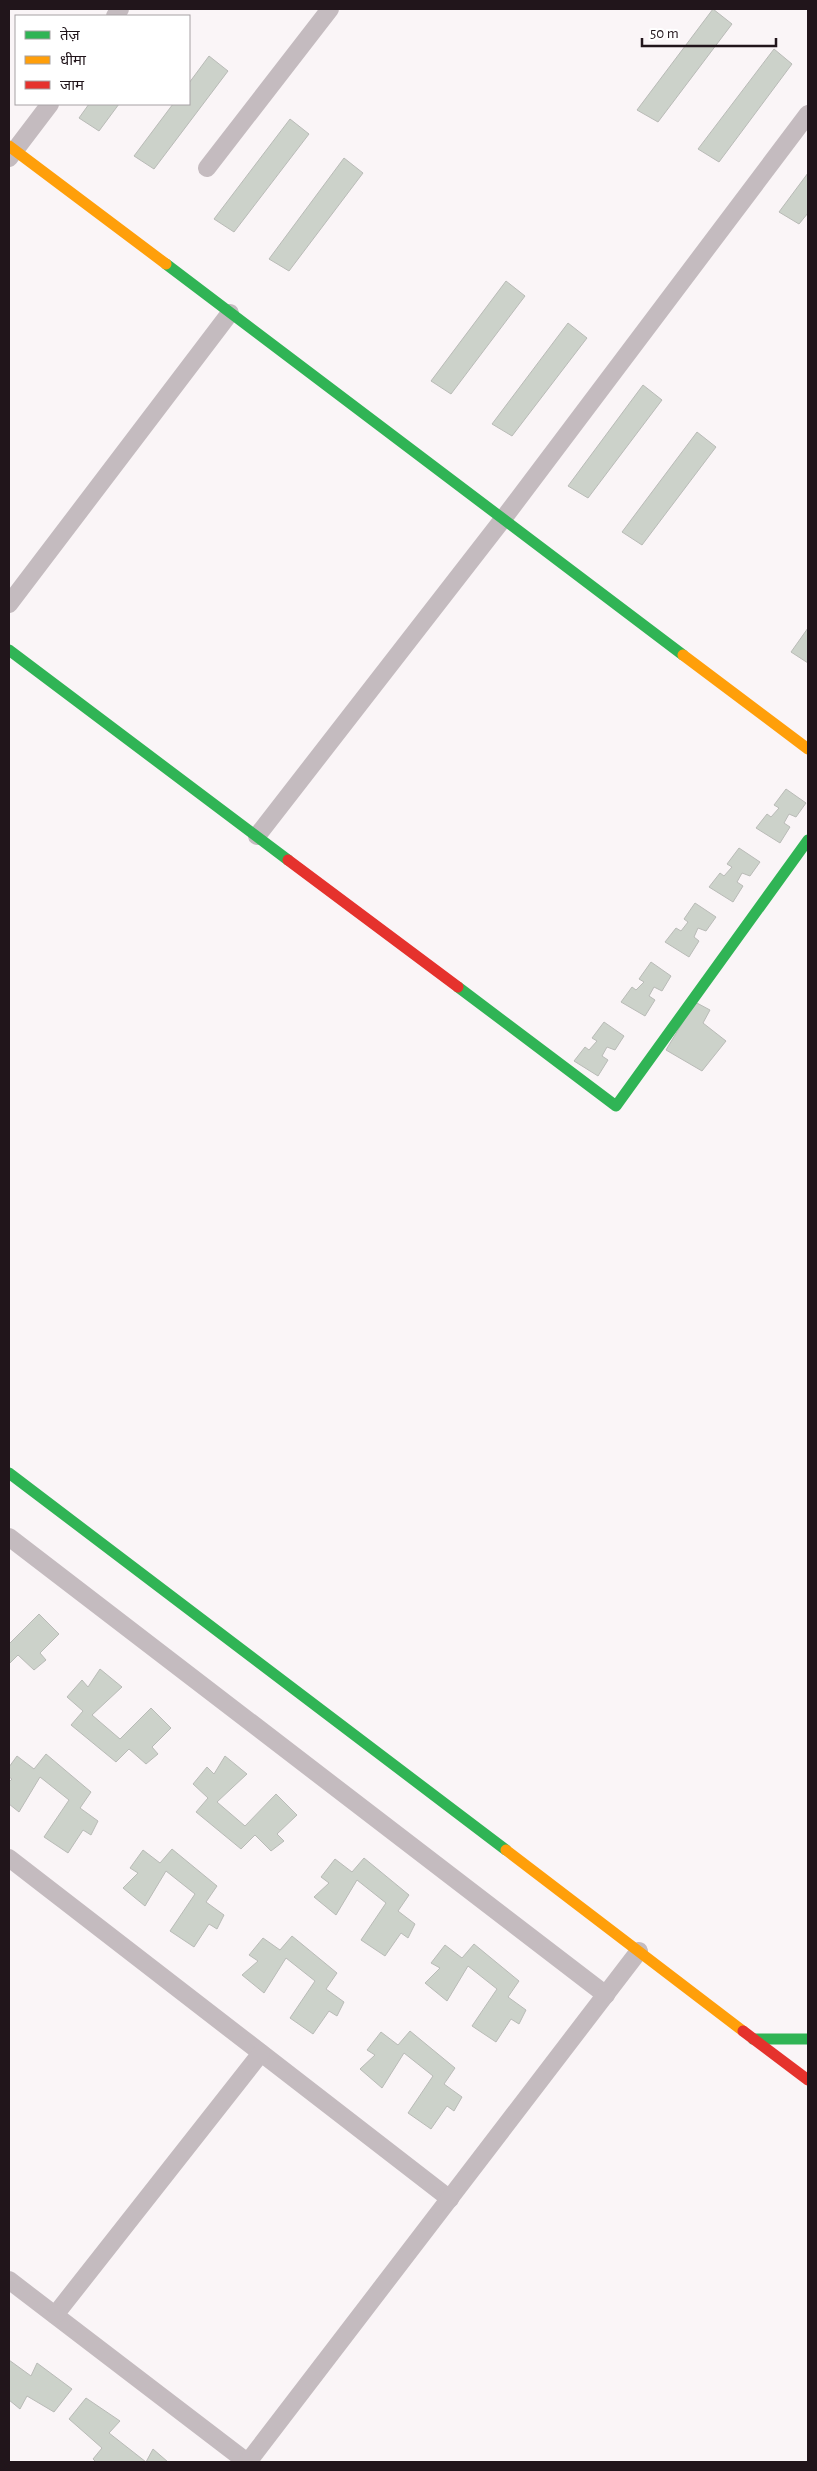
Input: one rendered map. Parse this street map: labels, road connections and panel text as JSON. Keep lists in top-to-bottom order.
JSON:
{
  "legend": ["तेज़", "धीमा", "जाम"],
  "scale_bar": "50 m"
}
